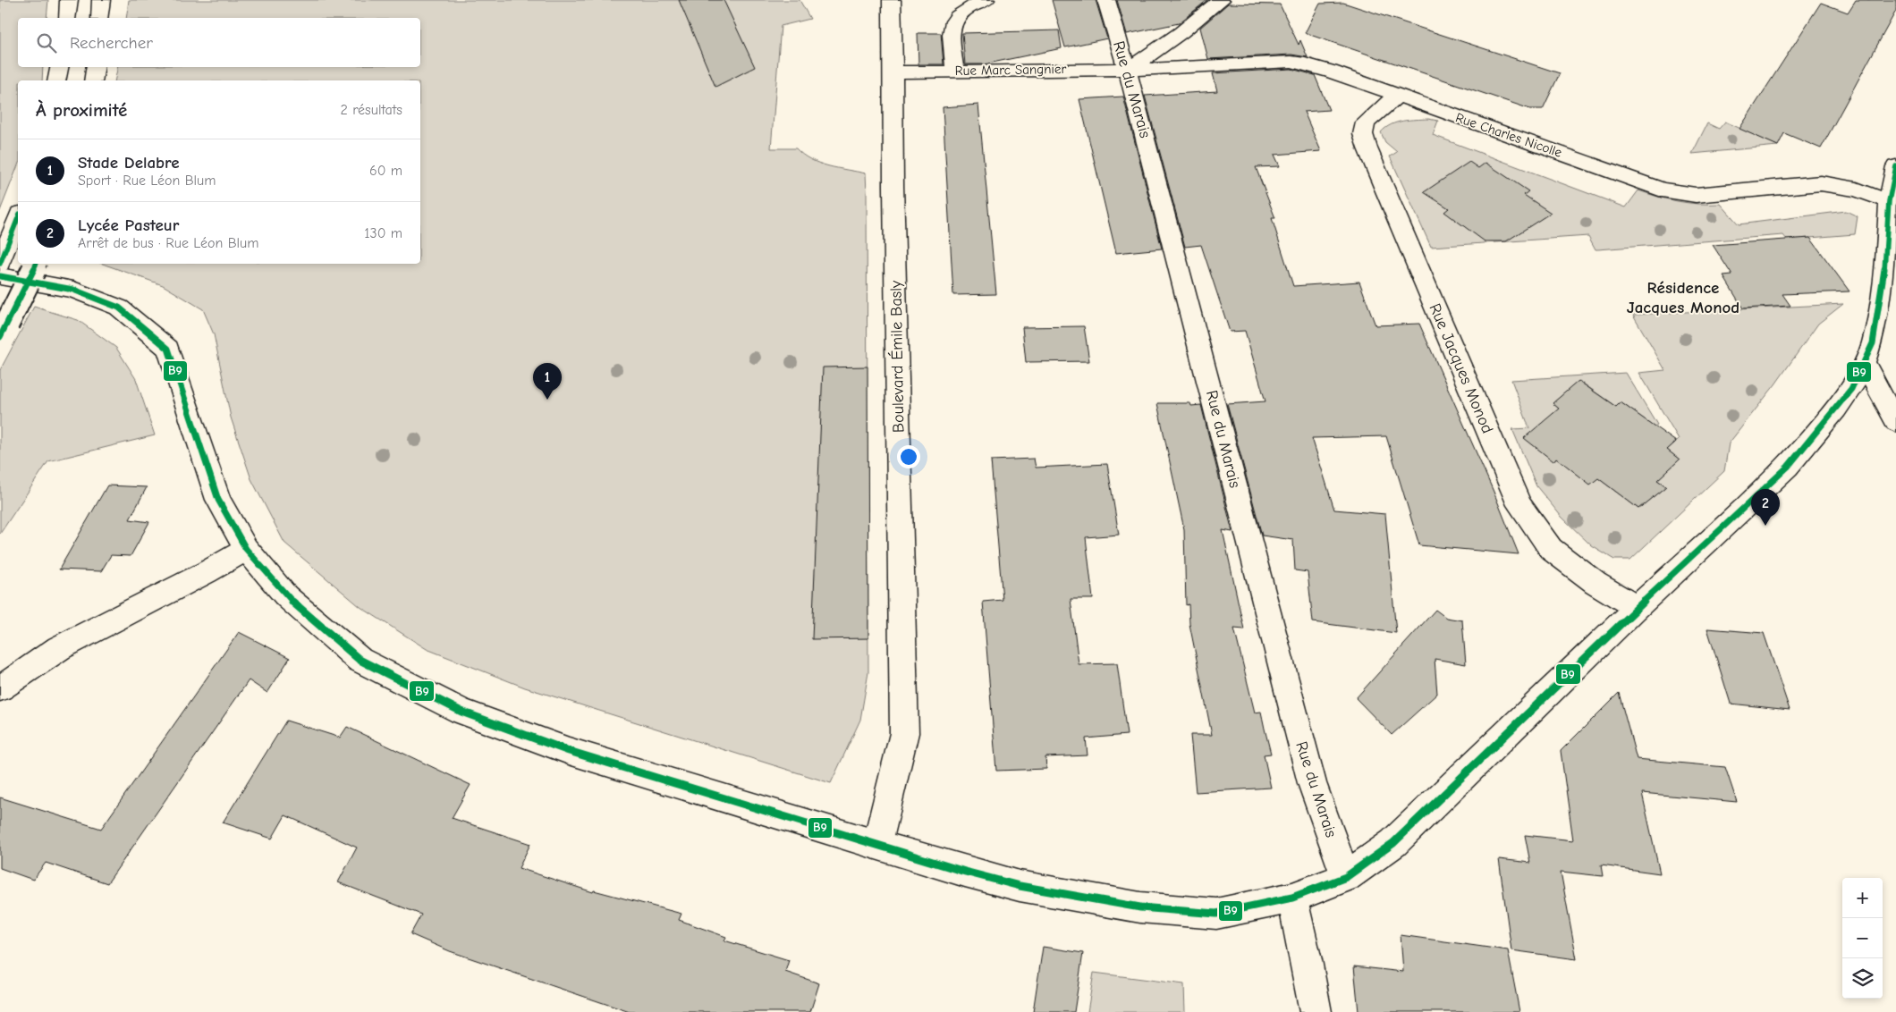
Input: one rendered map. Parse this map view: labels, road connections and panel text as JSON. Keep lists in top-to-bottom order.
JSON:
{
  "streets": {
    "street": [
      "Rue Marc Sangnier",
      "Rue du Marais",
      "Rue Charles Nicolle",
      "Boulevard Émile Basly",
      "Rue Jacques Monod"
    ]
  },
  "crossings": [
    ["Rue Marc Sangnier", "Rue du Marais"],
    ["Rue Marc Sangnier", "Rue Charles Nicolle"],
    ["Rue Marc Sangnier", "Boulevard Émile Basly"],
    ["Rue du Marais", "Rue Charles Nicolle"],
    ["Rue Charles Nicolle", "Rue Jacques Monod"]
  ],
  "districts": ["Résidence Jacques Monod"],
  "lines": ["transit line B9"],
  "page": {
    "search": "Rechercher",
    "heading": ["À proximité", "2 résultats"],
    "list": [
      {
        "mark": "1",
        "name": "Stade Delabre",
        "note": "Sport · Rue Léon Blum",
        "value": "60 m"
      },
      {
        "mark": "2",
        "name": "Lycée Pasteur",
        "note": "Arrêt de bus · Rue Léon Blum",
        "value": "130 m"
      }
    ],
    "pins": ["1", "2"],
    "map_buttons": ["+", "−"]
  }
}
